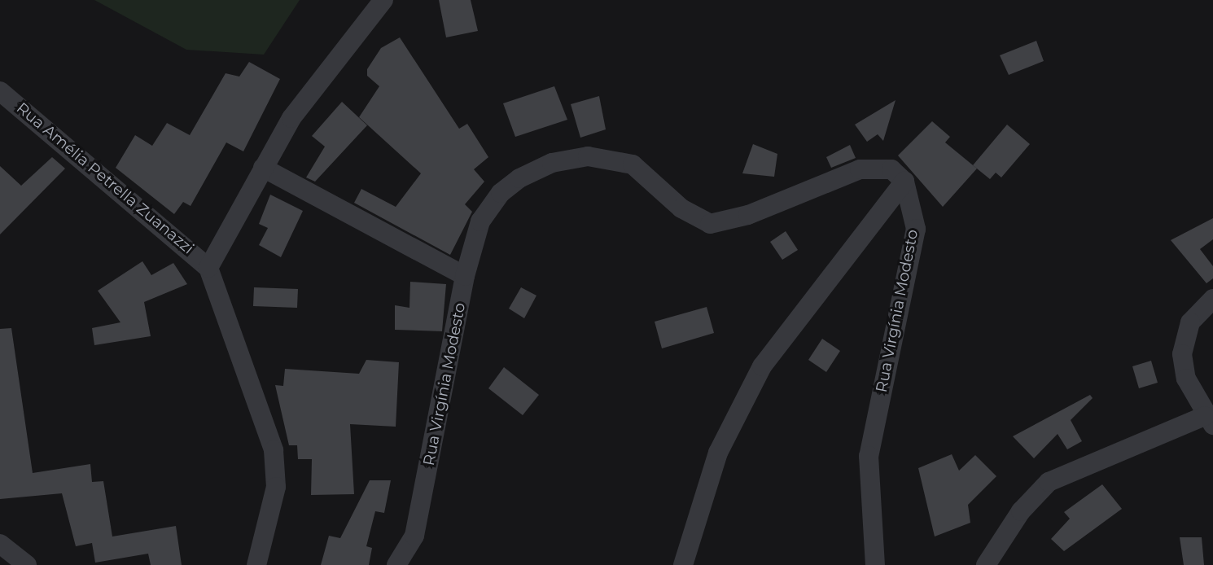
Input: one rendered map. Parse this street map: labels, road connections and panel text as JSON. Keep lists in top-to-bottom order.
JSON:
{
  "streets": {
    "street": ["Rua Amélia Petrella Zuanazzi", "Rua Virgínia Modesto"]
  }
}
